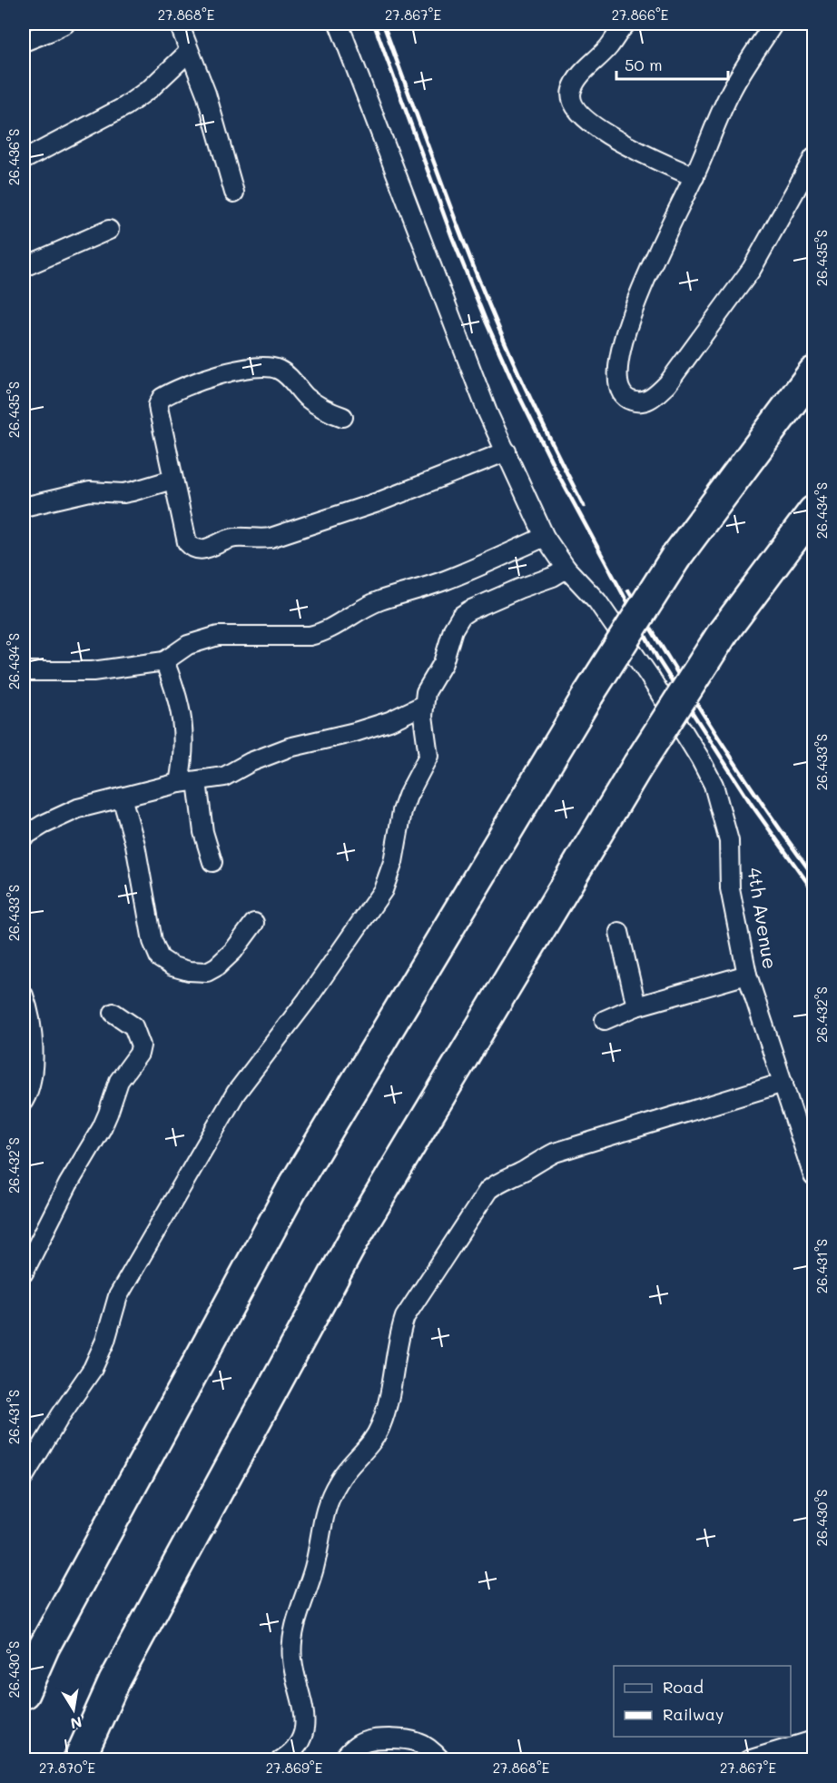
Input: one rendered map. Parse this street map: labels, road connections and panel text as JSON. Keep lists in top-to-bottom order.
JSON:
{
  "streets": {
    "street": ["4th Avenue"]
  },
  "legend": ["Road", "Railway"],
  "scale_bar": "50 m",
  "north": "bottom",
  "coordinates": [
    "27.868°E",
    "27.867°E",
    "27.866°E",
    "26.436°S",
    "26.435°S",
    "26.434°S",
    "26.433°S",
    "26.432°S",
    "26.431°S",
    "26.430°S",
    "27.870°E",
    "27.869°E"
  ]
}
